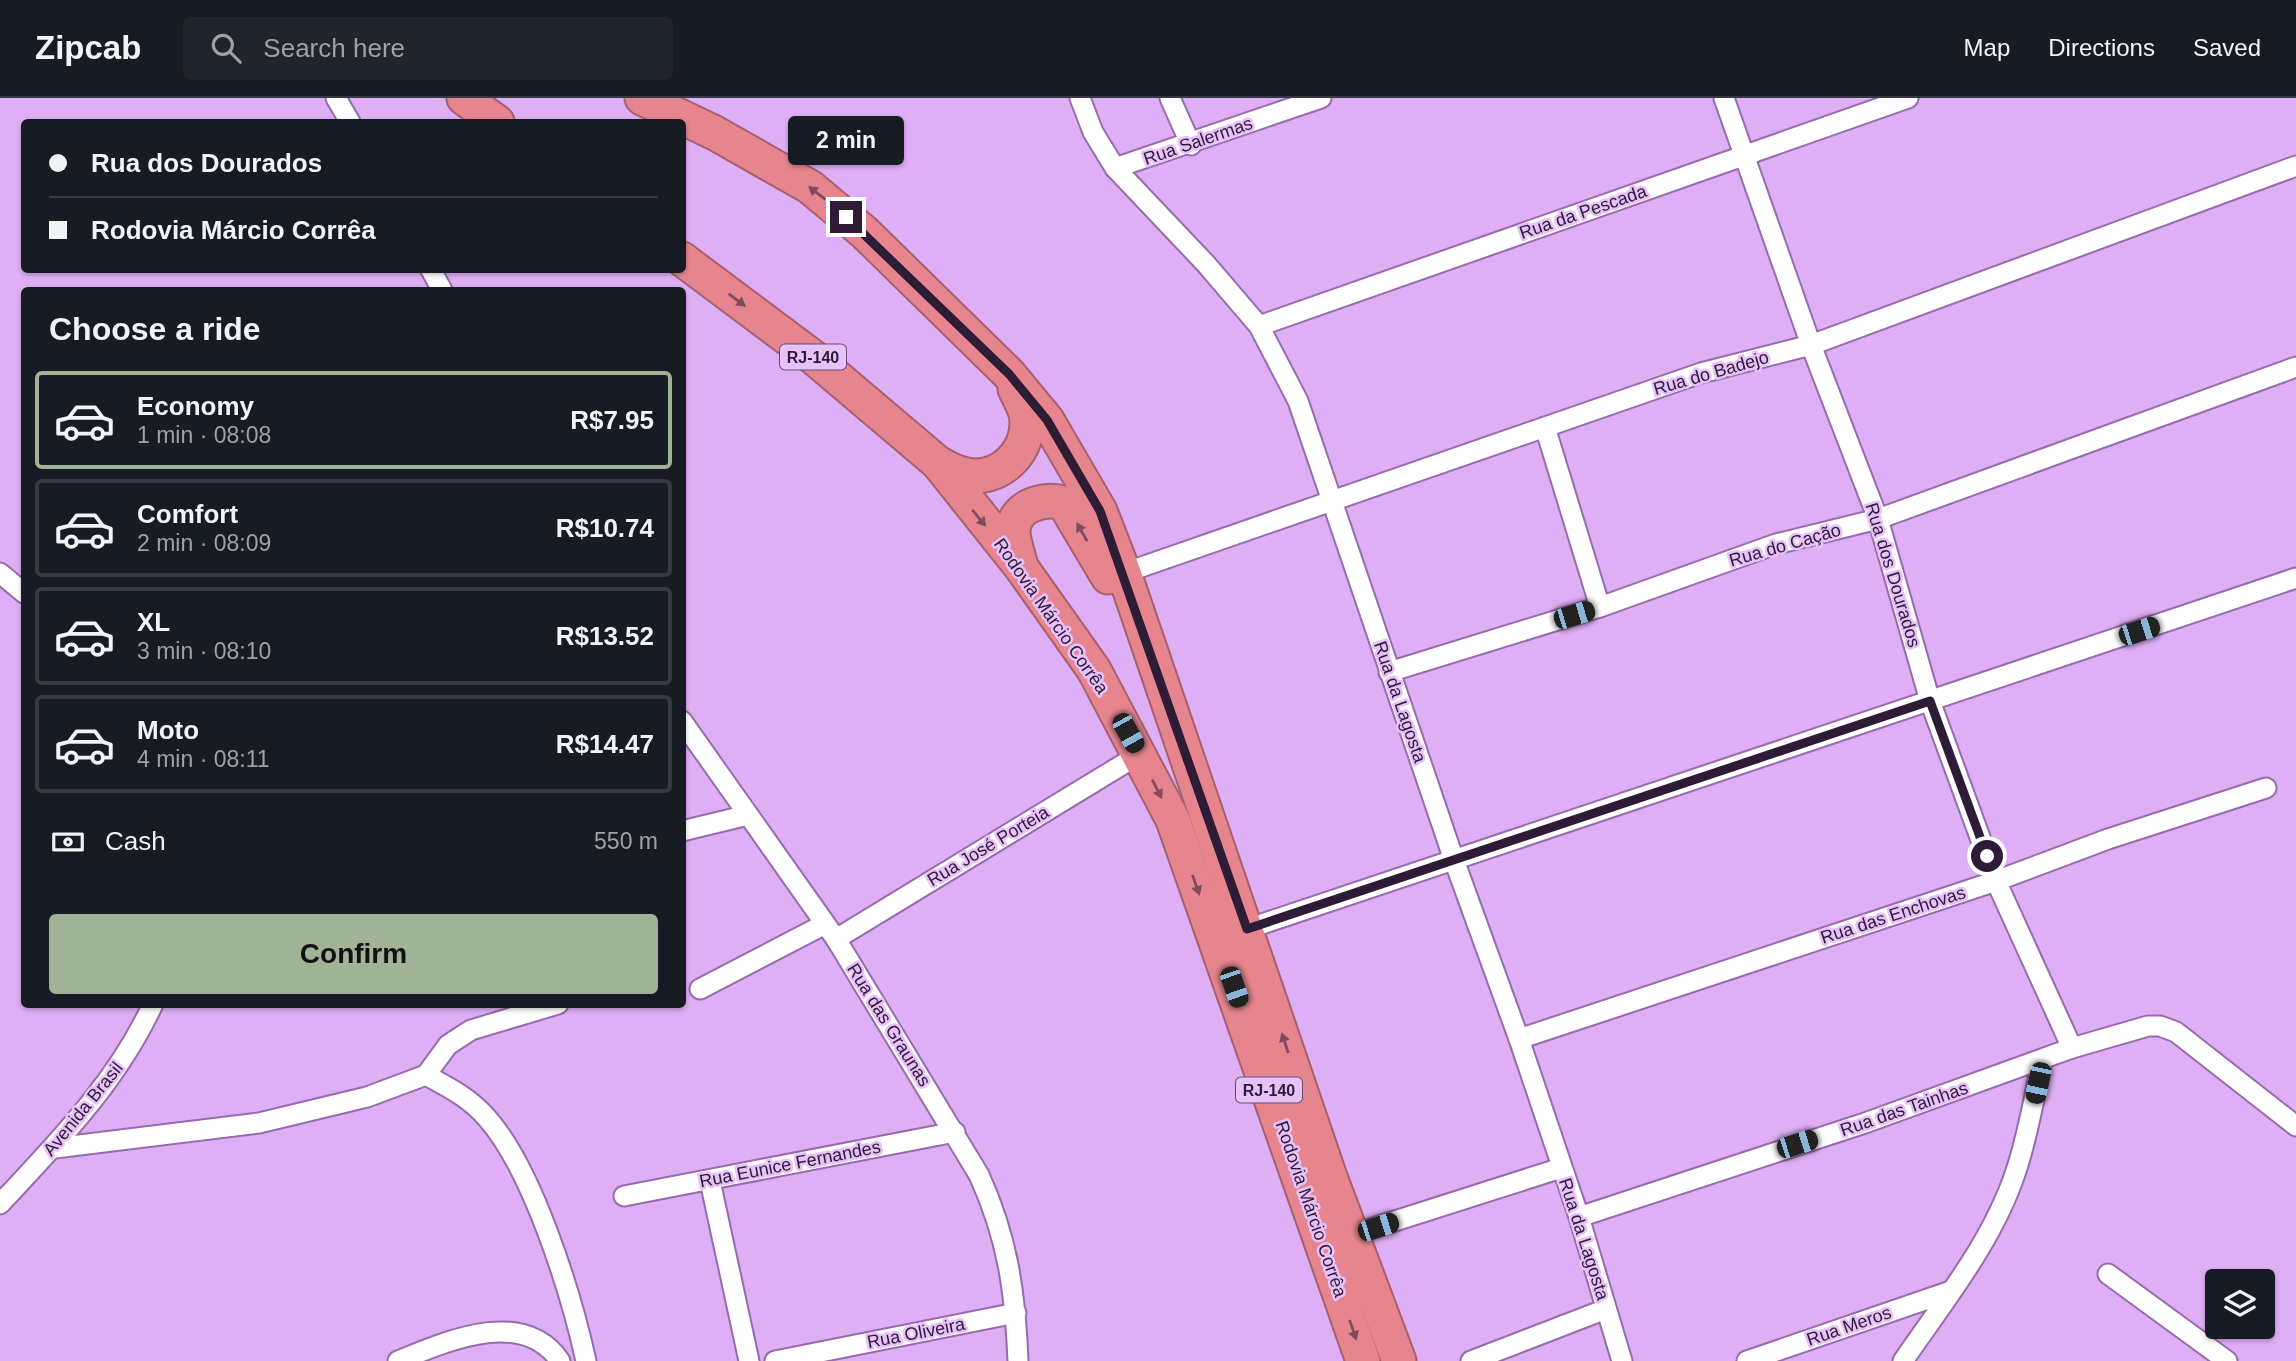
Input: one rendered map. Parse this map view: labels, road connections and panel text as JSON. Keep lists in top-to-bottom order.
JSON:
{
  "streets": {
    "highway": ["RJ-140", "Rodovia Márcio Corrêa"],
    "street": [
      "Rua Salermas",
      "Rua da Pescada",
      "Rua do Badejo",
      "Rua do Cação",
      "Rua dos Dourados",
      "Rua da Lagosta",
      "Rua José Porteia",
      "Rua das Enchovas",
      "Rua das Graunas",
      "Avenida Brasil",
      "Rua das Tainhas",
      "Rua Eunice Fernandes",
      "Rua Meros",
      "Rua Oliveira"
    ]
  },
  "crossings": [
    ["Rua Salermas", "Rua da Lagosta"],
    ["Rua da Pescada", "Rua dos Dourados"],
    ["Rua da Pescada", "Rua da Lagosta"],
    ["Rua do Badejo", "Rua dos Dourados"],
    ["Rua do Badejo", "Rodovia Márcio Corrêa"],
    ["Rua do Badejo", "Rua da Lagosta"],
    ["Rua do Cação", "Rua dos Dourados"],
    ["Rua do Cação", "Rua da Lagosta"],
    ["Rua dos Dourados", "Rua das Enchovas"],
    ["Rua dos Dourados", "Rua das Tainhas"],
    ["Rodovia Márcio Corrêa", "Rua José Porteia"],
    ["Rua da Lagosta", "Rua das Enchovas"],
    ["Rua da Lagosta", "Rua das Tainhas"],
    ["Rua José Porteia", "Rua das Graunas"],
    ["Rua das Graunas", "Rua Eunice Fernandes"],
    ["Rua das Graunas", "Rua Oliveira"]
  ],
  "page": {
    "header": "Zipcab",
    "search": "Search here",
    "nav": ["Map", "Directions", "Saved"],
    "bubble": "2 min",
    "banner": ["Rua dos Dourados", "Rodovia Márcio Corrêa"],
    "heading": "Choose a ride",
    "list": [
      {
        "name": "Economy",
        "note": "1 min · 08:08",
        "value": "R$7.95"
      },
      {
        "name": "Comfort",
        "note": "2 min · 08:09",
        "value": "R$10.74"
      },
      {
        "name": "XL",
        "note": "3 min · 08:10",
        "value": "R$13.52"
      },
      {
        "name": "Moto",
        "note": "4 min · 08:11",
        "value": "R$14.47"
      }
    ],
    "pay": ["Cash", "550 m"],
    "buttons": "Confirm"
  }
}
